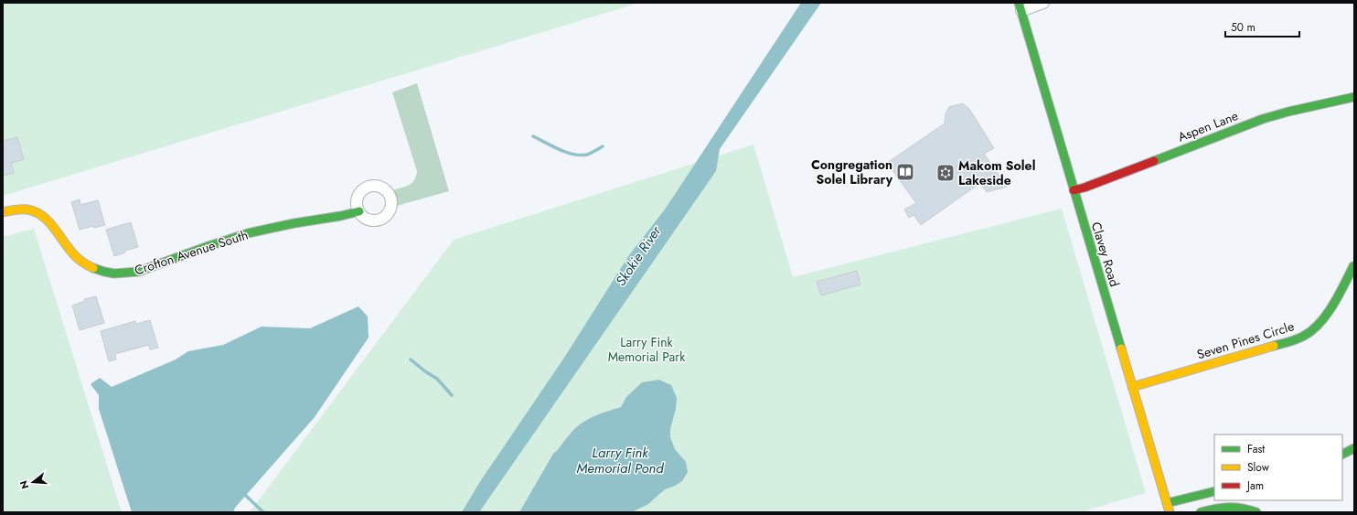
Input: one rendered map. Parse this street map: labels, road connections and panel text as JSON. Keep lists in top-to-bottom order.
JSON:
{
  "streets": {
    "main road": [
      "Aspen Lane",
      "Crofton Avenue South",
      "Clavey Road",
      "Seven Pines Circle"
    ]
  },
  "crossings": [
    ["Aspen Lane", "Clavey Road"],
    ["Clavey Road", "Seven Pines Circle"]
  ],
  "water": ["Skokie River", "Larry Fink Memorial Pond"],
  "parks": ["Larry Fink Memorial Park"],
  "places": {
    "library": ["Congregation Solel Library"],
    "synagogue": ["Makom Solel Lakeside"]
  },
  "legend": ["Fast", "Slow", "Jam"],
  "scale_bar": "50 m",
  "north": "left"
}
